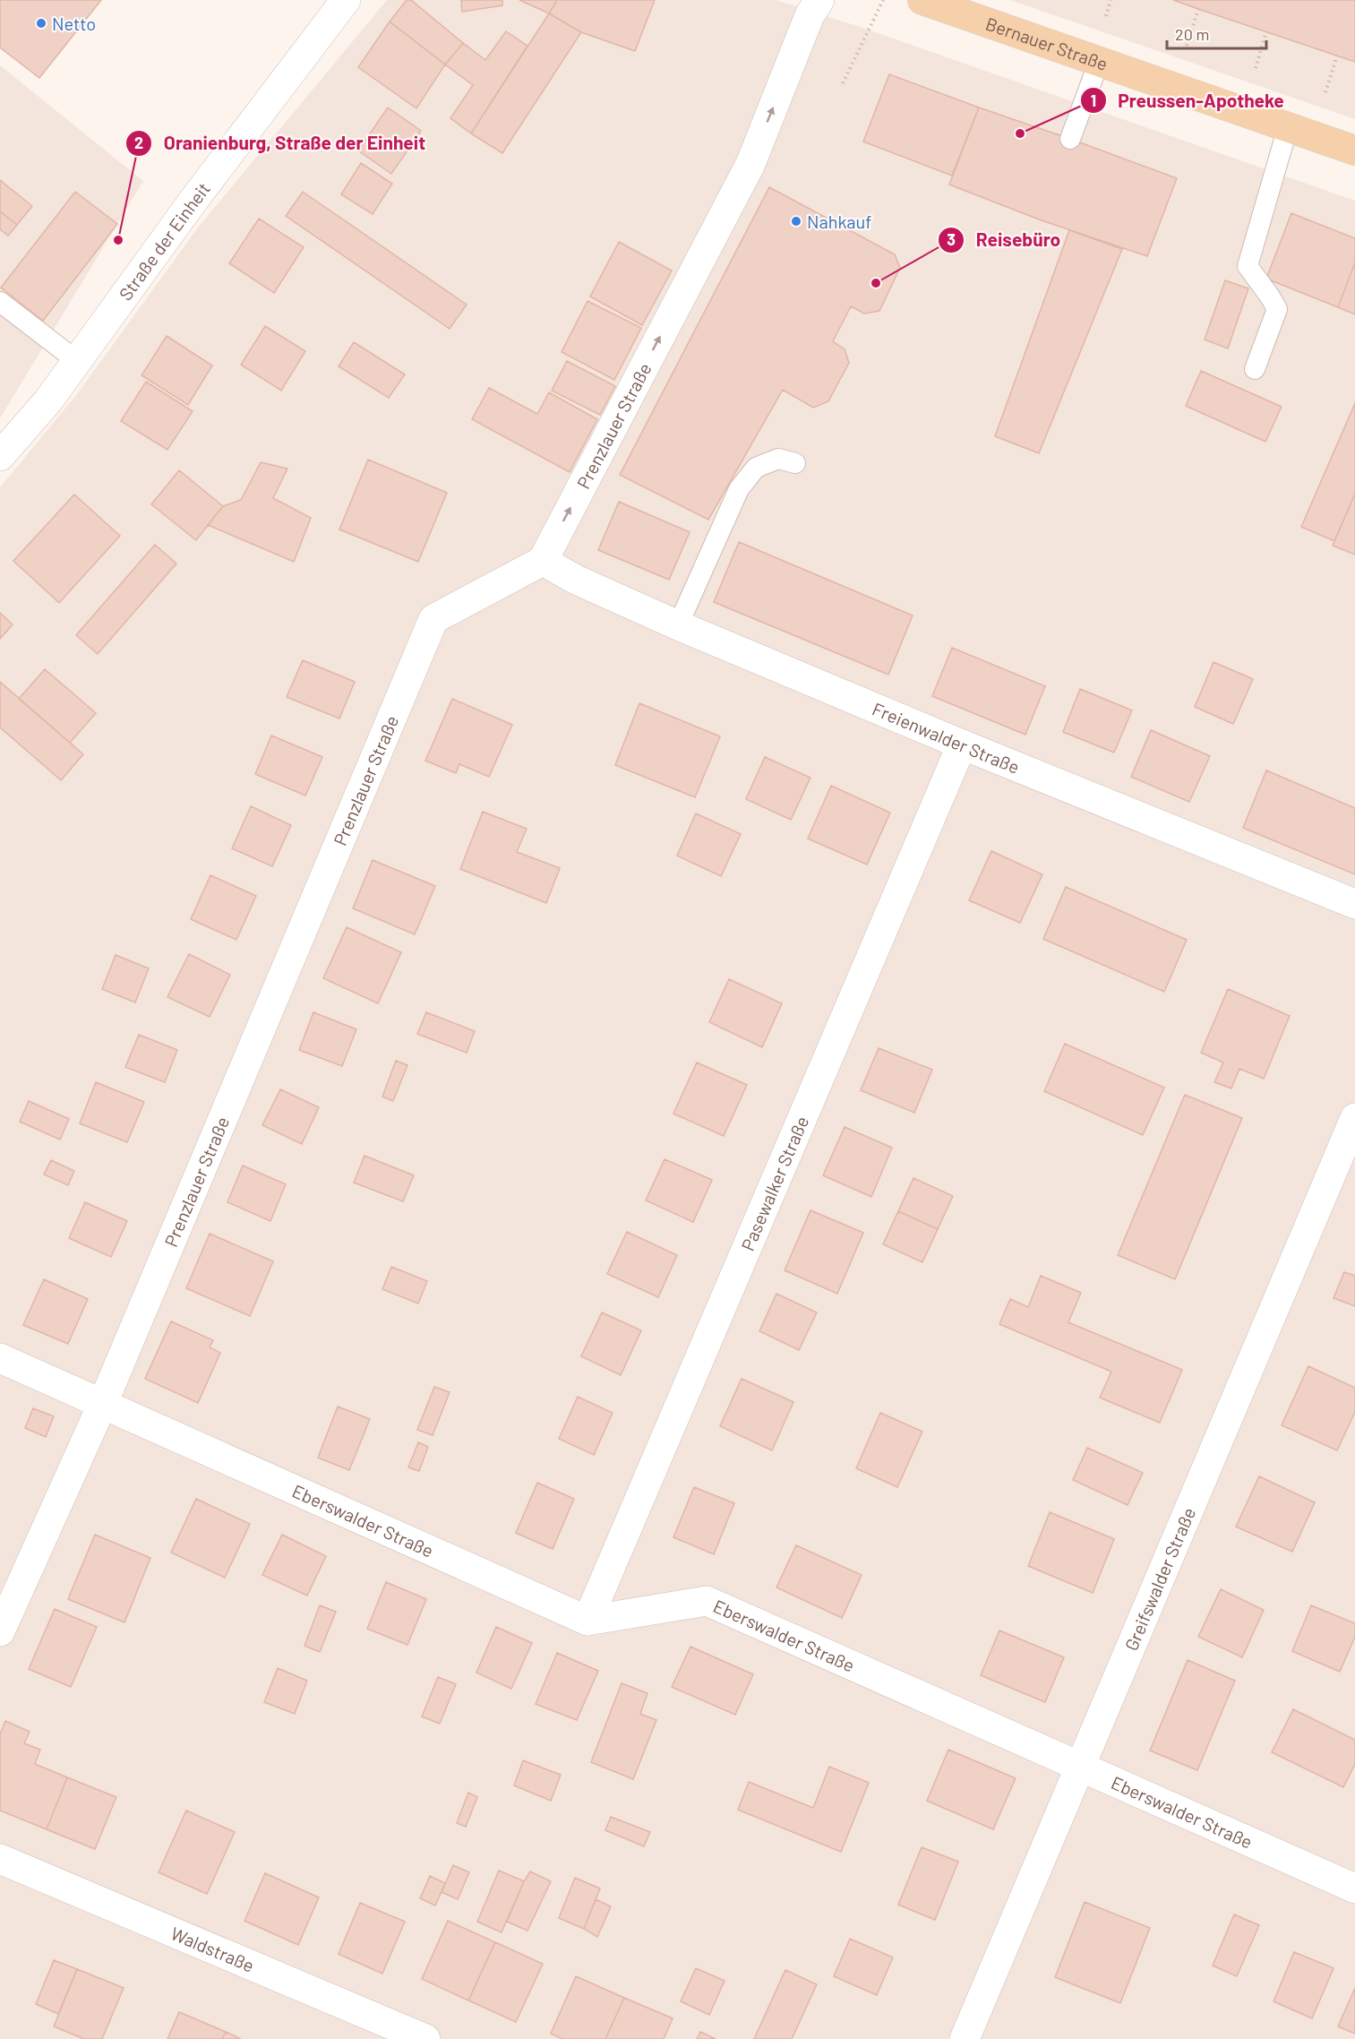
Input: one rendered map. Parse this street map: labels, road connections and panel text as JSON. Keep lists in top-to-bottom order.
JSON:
{
  "streets": {
    "main road": ["Bernauer Straße"],
    "street": [
      "Straße der Einheit",
      "Prenzlauer Straße",
      "Freienwalder Straße",
      "Pasewalker Straße",
      "Eberswalder Straße",
      "Greifswalder Straße",
      "Waldstraße"
    ]
  },
  "crossings": [
    ["Prenzlauer Straße", "Freienwalder Straße"],
    ["Prenzlauer Straße", "Eberswalder Straße"],
    ["Freienwalder Straße", "Pasewalker Straße"],
    ["Pasewalker Straße", "Eberswalder Straße"],
    ["Eberswalder Straße", "Greifswalder Straße"]
  ],
  "places": [
    "Netto",
    "Preussen-Apotheke",
    "Nahkauf",
    "Oranienburg, Straße der Einheit",
    "Reisebüro"
  ],
  "scale_bar": "20 m"
}
